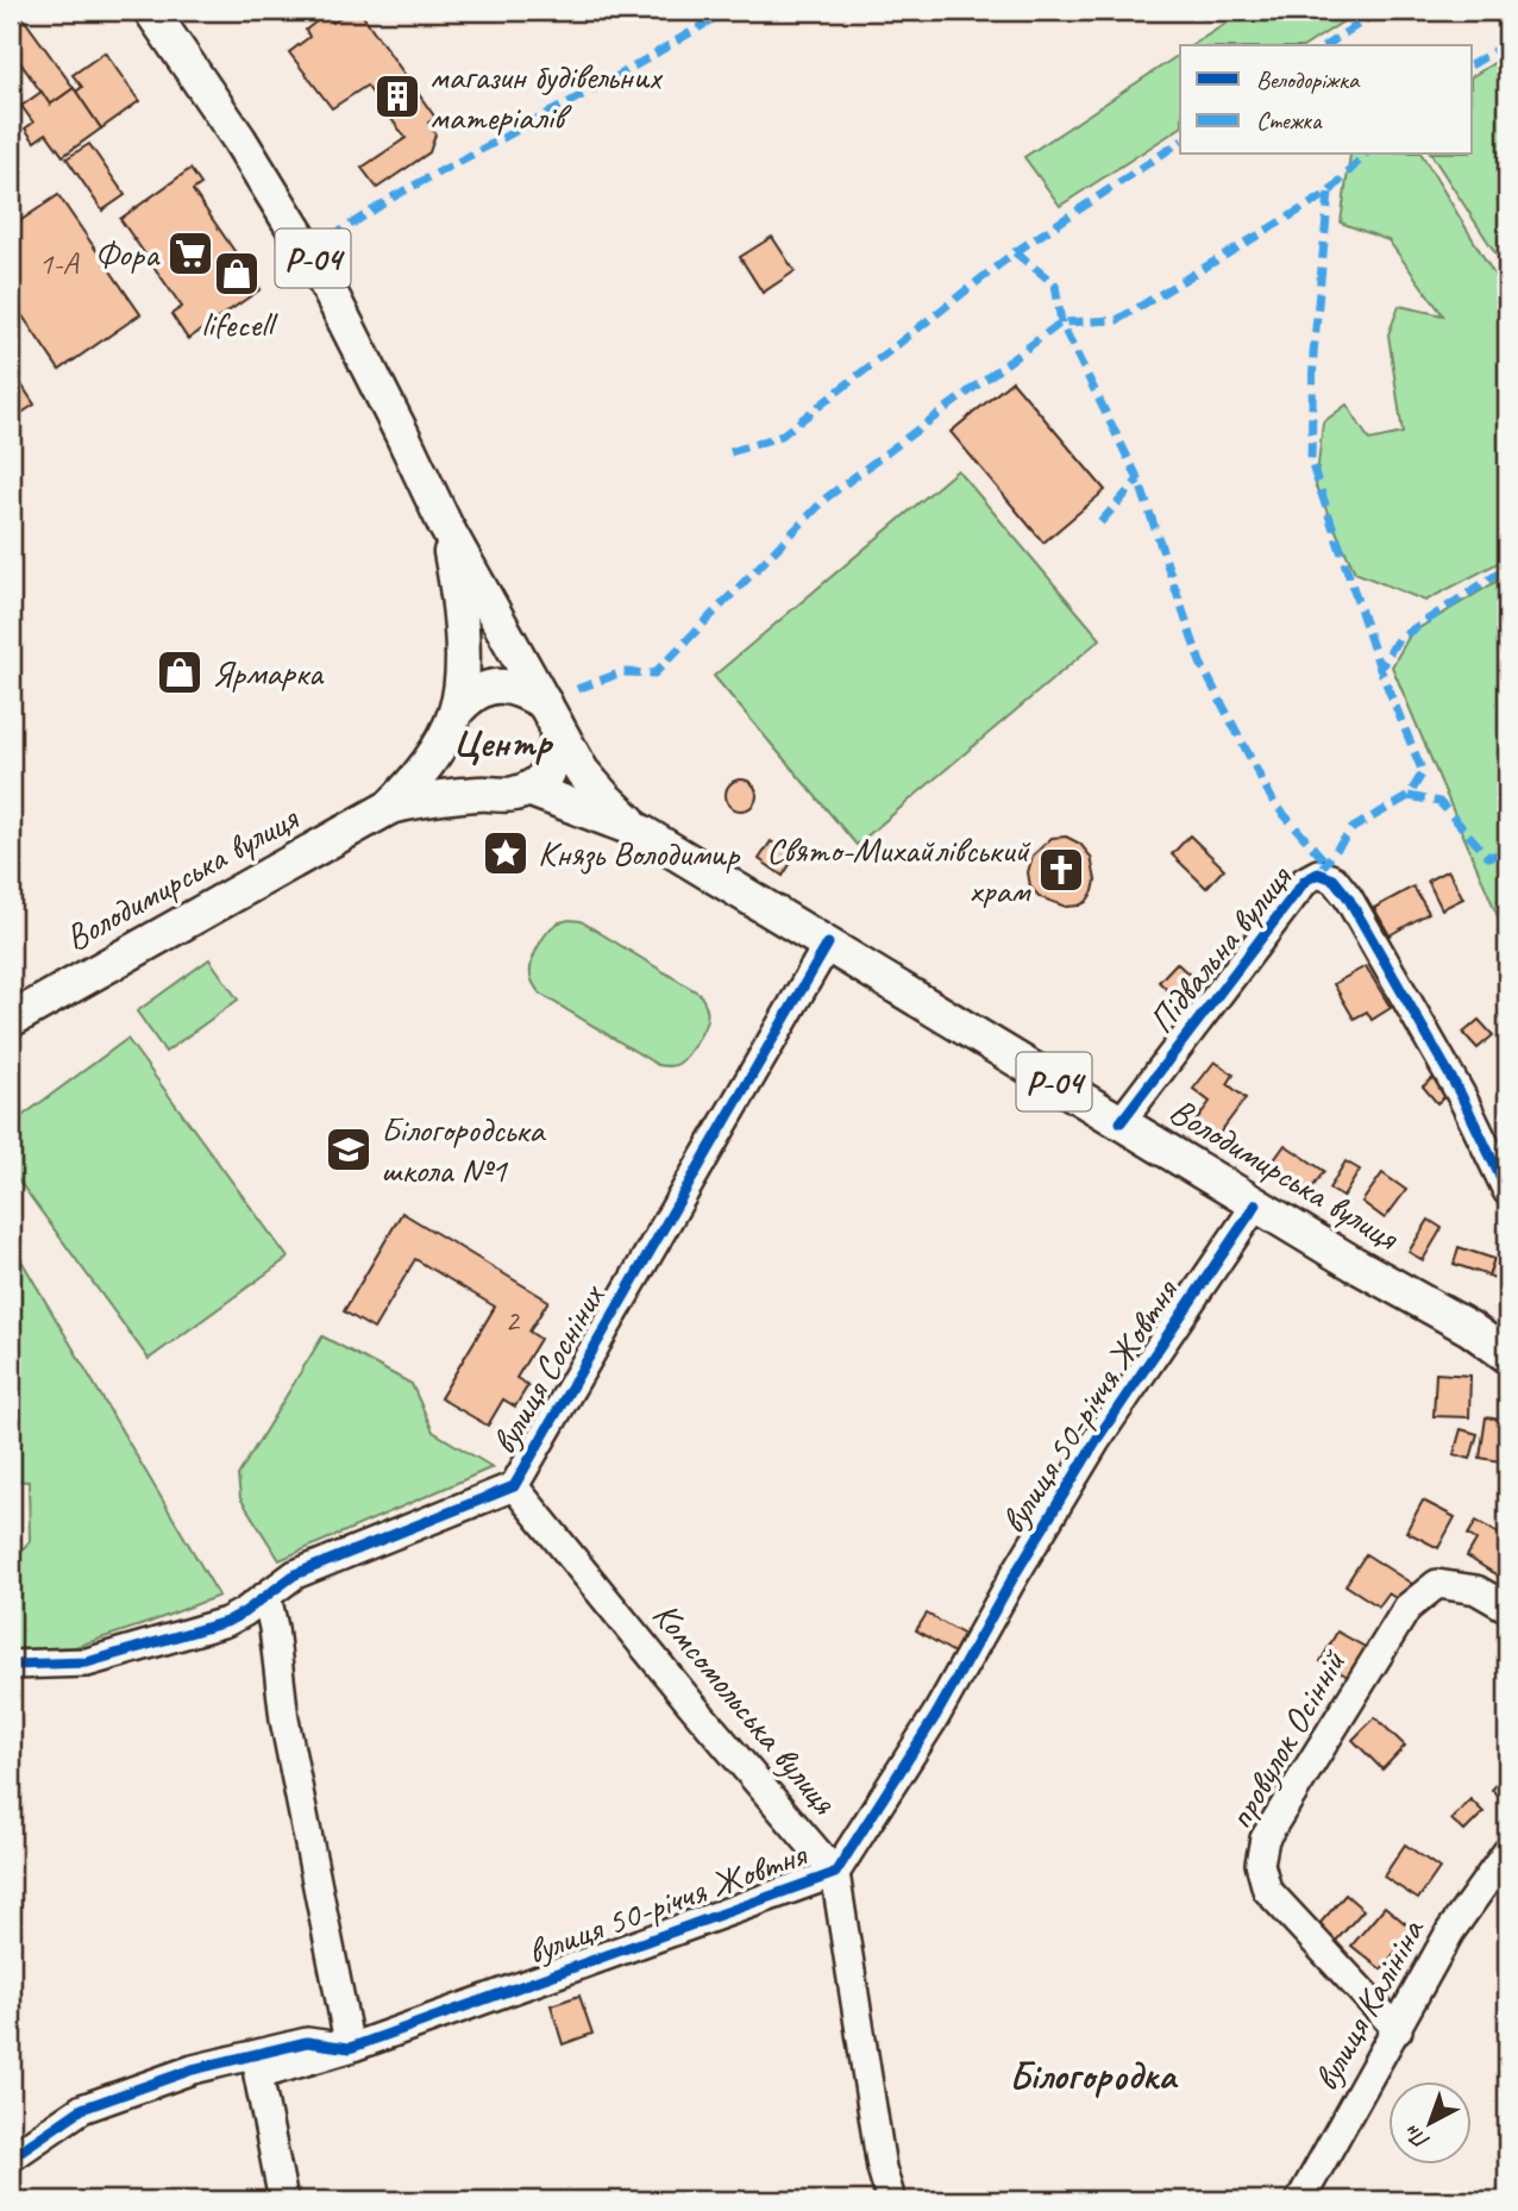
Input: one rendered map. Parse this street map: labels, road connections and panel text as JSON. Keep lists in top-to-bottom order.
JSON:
{
  "streets": {
    "main road": ["Р-04", "Володимирська вулиця"],
    "street": [
      "Підвальна вулиця",
      "вулиця Сосніних",
      "вулиця 50-річчя Жовтня",
      "Комсомольська вулиця",
      "провулок Осінній",
      "вулиця Калініна"
    ]
  },
  "crossings": [
    ["Р-04", "Володимирська вулиця"],
    ["Володимирська вулиця", "Підвальна вулиця"],
    ["Володимирська вулиця", "вулиця Сосніних"],
    ["Володимирська вулиця", "вулиця 50-річчя Жовтня"],
    ["вулиця Сосніних", "Комсомольська вулиця"],
    ["вулиця 50-річчя Жовтня", "Комсомольська вулиця"],
    ["провулок Осінній", "вулиця Калініна"]
  ],
  "districts": ["Центр", "Білогородка"],
  "places": {
    "building": ["магазин будівельних матеріалів"],
    "supermarket": ["Фора"],
    "shop": ["lifecell", "Ярмарка"],
    "place": ["Князь Володимир"],
    "church": ["Свято-Михайлівський храм"],
    "school or university": ["Білогородська школа №1"]
  },
  "house_numbers": ["1-А", "2"],
  "legend": ["Велодоріжка", "Стежка"],
  "north": "bottom left"
}
